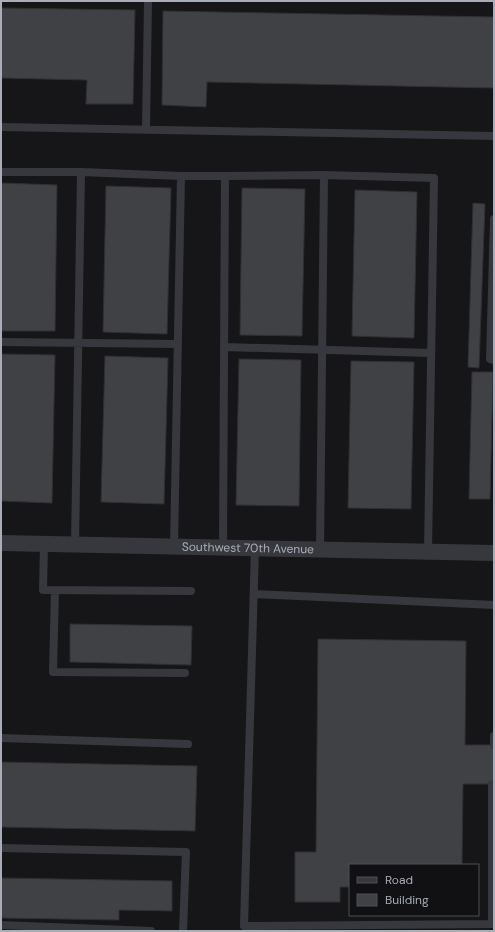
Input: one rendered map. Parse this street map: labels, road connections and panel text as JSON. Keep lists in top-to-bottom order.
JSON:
{
  "streets": {
    "street": ["Southwest 70th Avenue"]
  },
  "legend": ["Road", "Building"]
}
